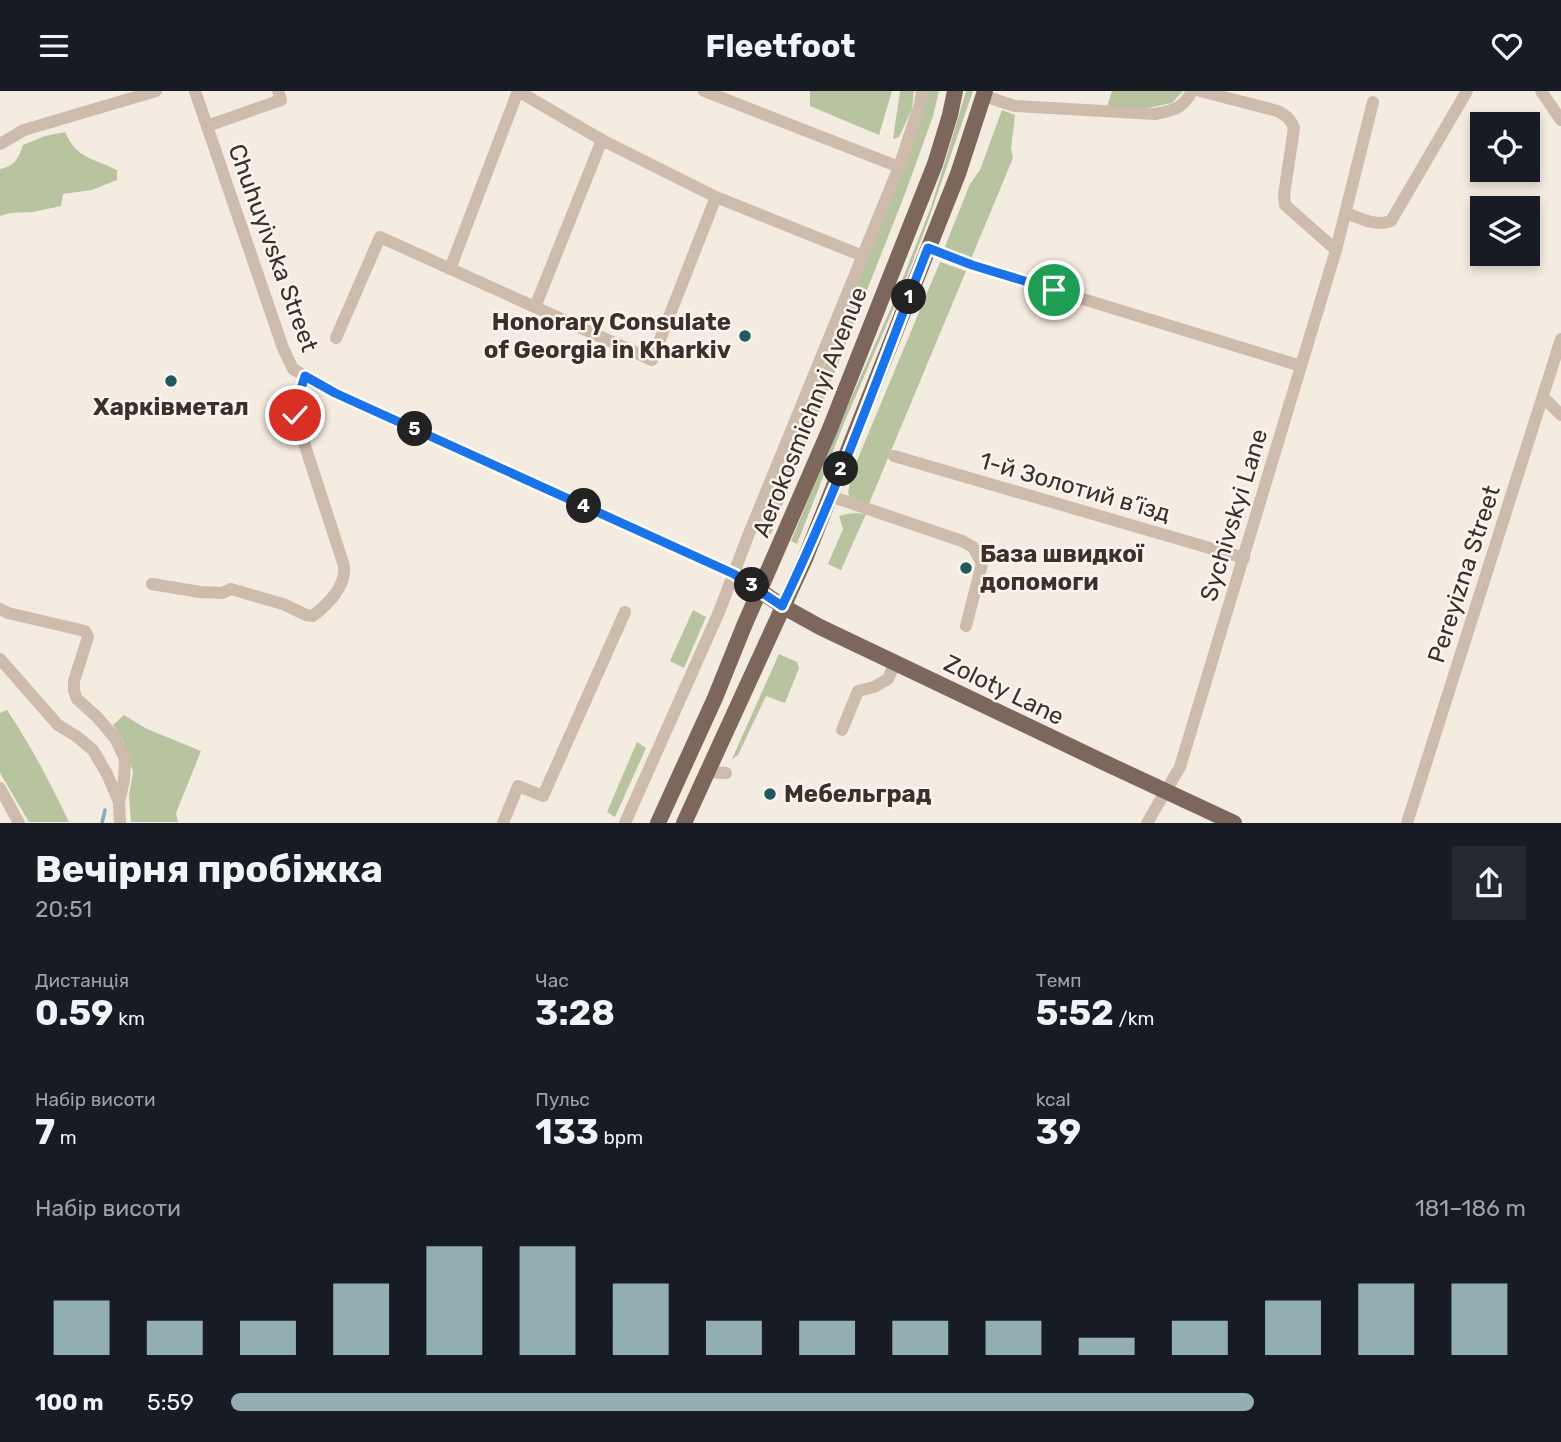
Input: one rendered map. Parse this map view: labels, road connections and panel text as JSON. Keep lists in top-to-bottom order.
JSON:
{
  "streets": {
    "main road": ["Aerokosmichnyi Avenue", "Zoloty Lane"],
    "street": [
      "Chuhuyivska Street",
      "1-й Золотий в’їзд",
      "Sychivskyi Lane",
      "Pereyizna Street"
    ]
  },
  "crossings": [
    ["Chuhuyivska Street", "Aerokosmichnyi Avenue"],
    ["Chuhuyivska Street", "Zoloty Lane"],
    ["Aerokosmichnyi Avenue", "Zoloty Lane"],
    ["1-й Золотий в’їзд", "Sychivskyi Lane"],
    ["Sychivskyi Lane", "Zoloty Lane"]
  ],
  "places": [
    "Honorary Consulate of Georgia in Kharkiv",
    "Харківметал",
    "База швидкої допомоги",
    "Мебельград"
  ],
  "page": {
    "header": "Fleetfoot",
    "pins": [
      "1",
      "5",
      "2",
      "4",
      "3"
    ],
    "heading": ["Вечірня пробіжка", "20:51"],
    "stats": [
      ["Дистанція", "0.59 km"],
      ["Час", "3:28"],
      ["Темп", "5:52 /km"],
      ["Набір висоти", "7 m"],
      ["Пульс", "133 bpm"],
      ["kcal", "39"]
    ],
    "chart": ["Набір висоти", "181–186 m"],
    "list": [
      {
        "name": "100 m",
        "note": "5:59"
      }
    ]
  }
}
